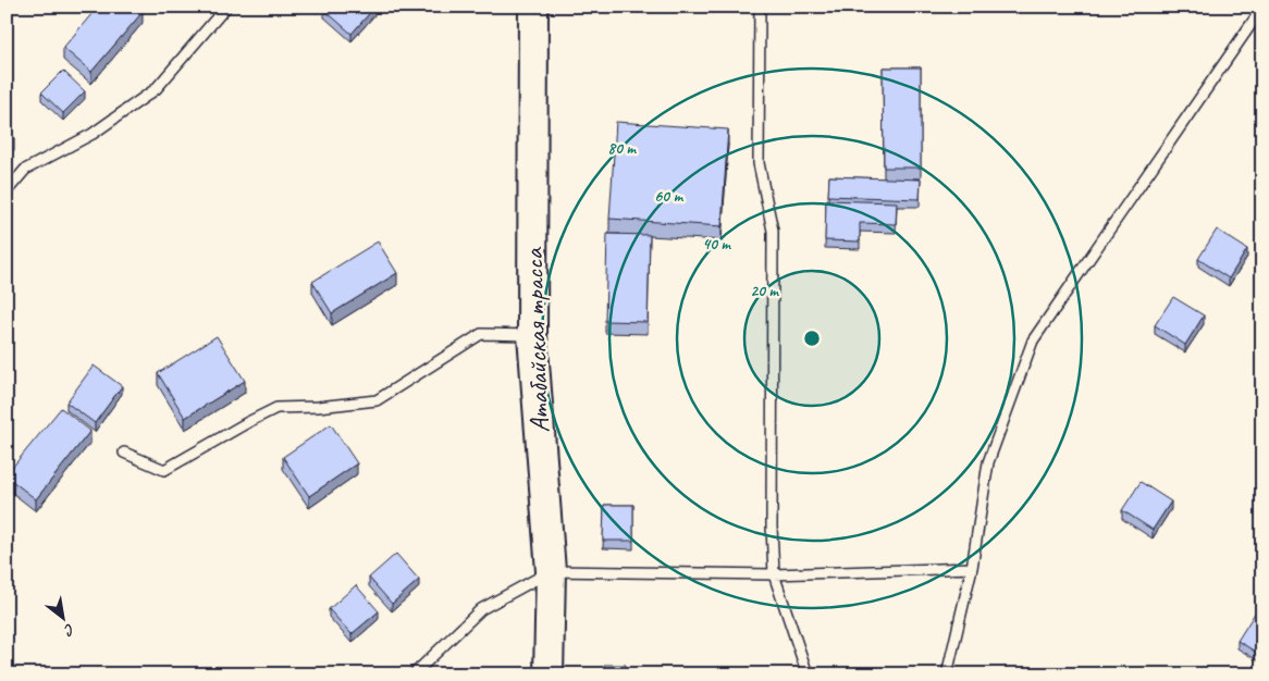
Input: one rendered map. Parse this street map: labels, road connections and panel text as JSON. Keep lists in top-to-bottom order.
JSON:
{
  "streets": {
    "main road": ["Атабайская трасса"]
  },
  "north": "bottom right",
  "rings": [
    "80 m",
    "60 m",
    "40 m",
    "20 m"
  ]
}
